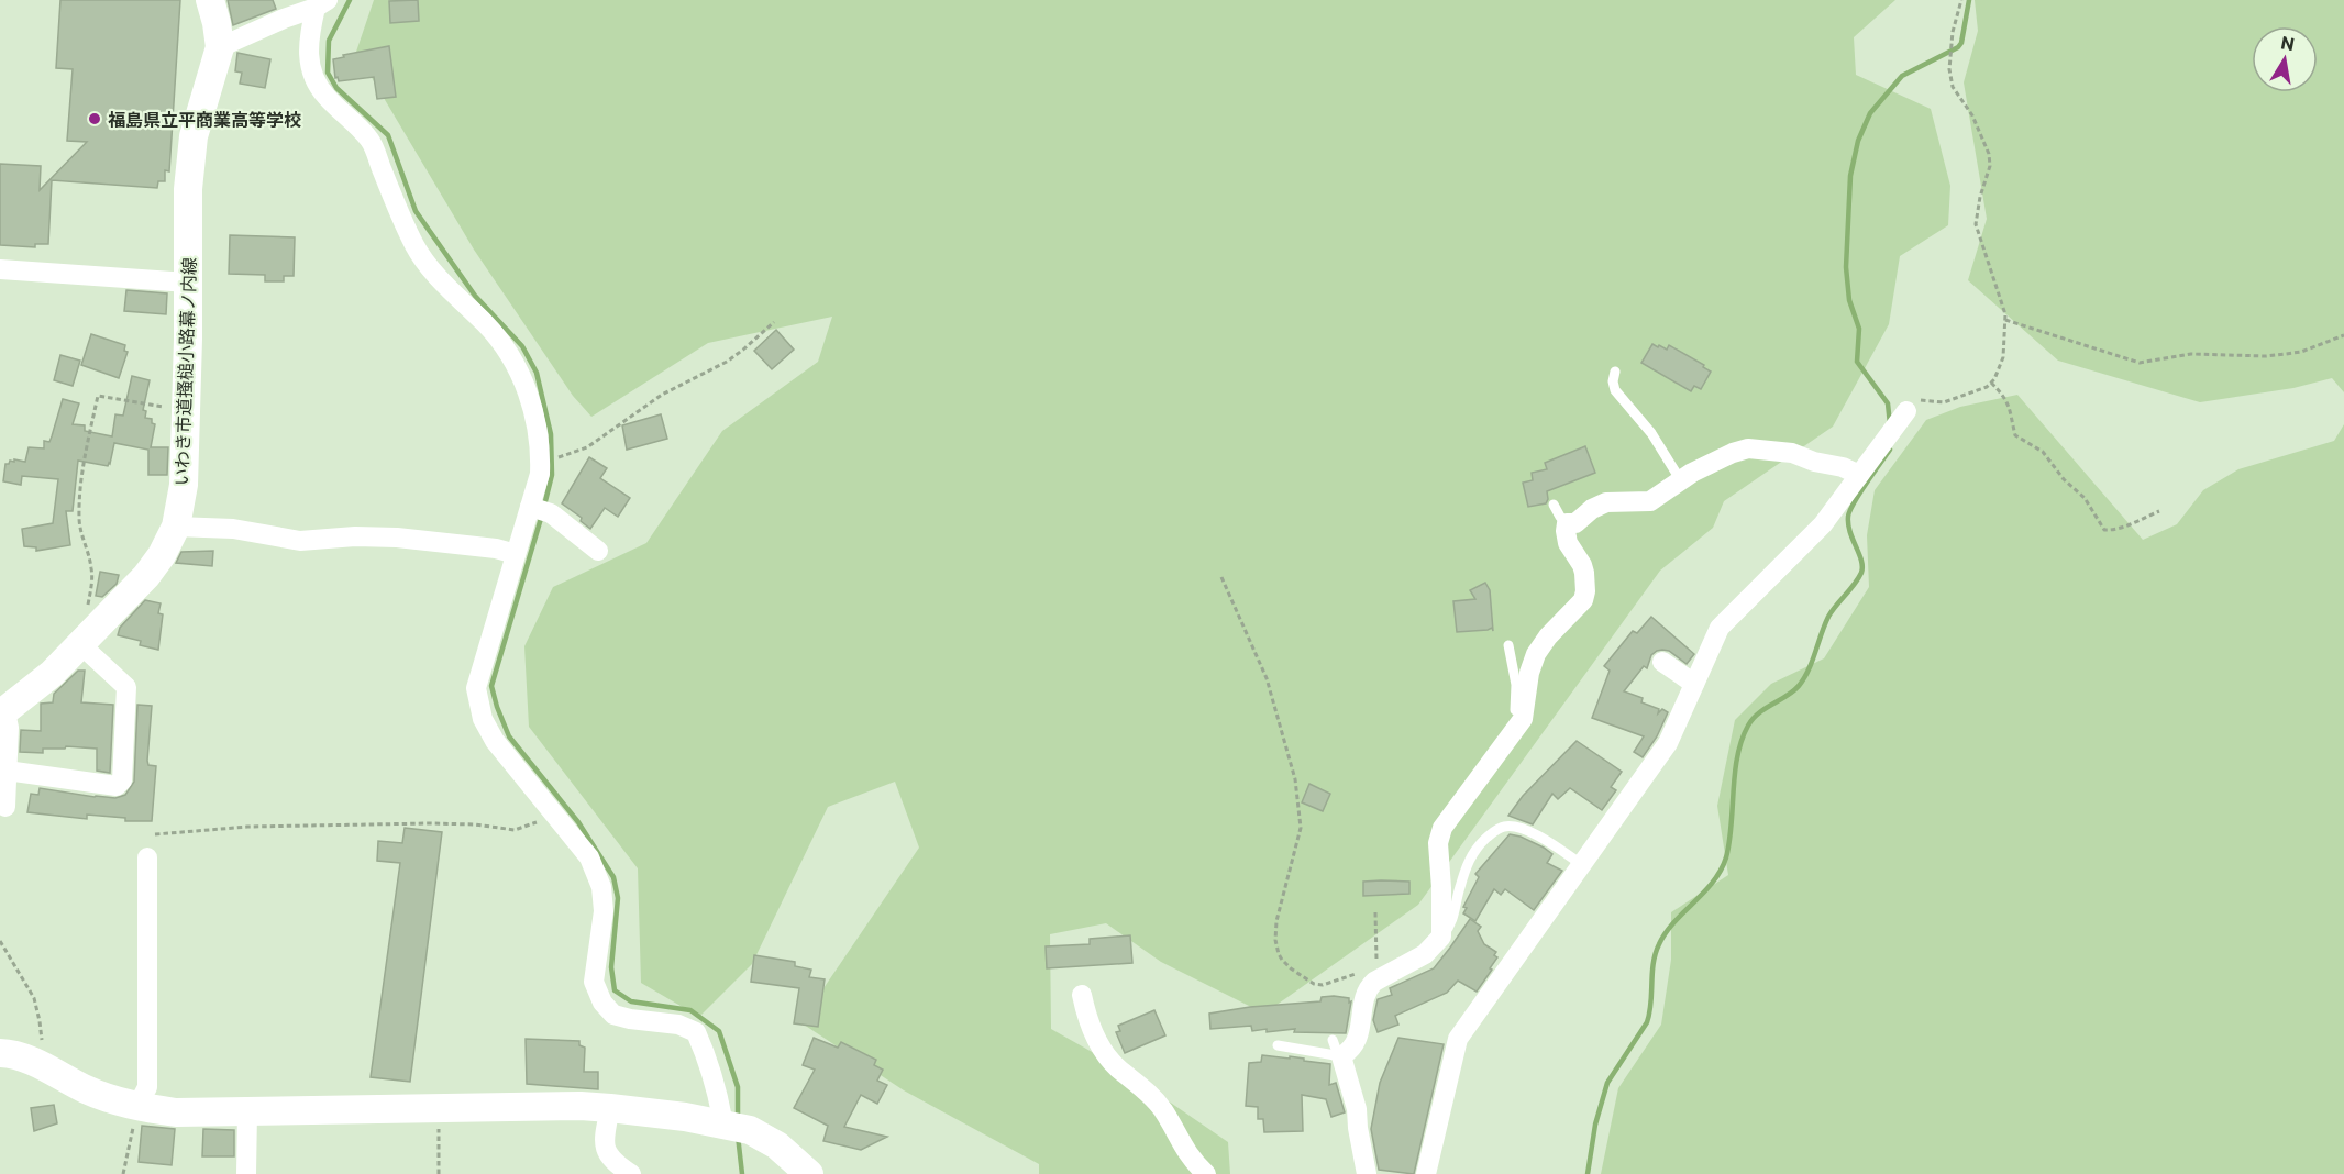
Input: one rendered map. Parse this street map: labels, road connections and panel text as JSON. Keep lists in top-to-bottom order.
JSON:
{
  "streets": {
    "street": ["いわき市道搔槌小路幕ノ内線"]
  },
  "places": ["福島県立平商業高等学校"],
  "north": "top"
}
